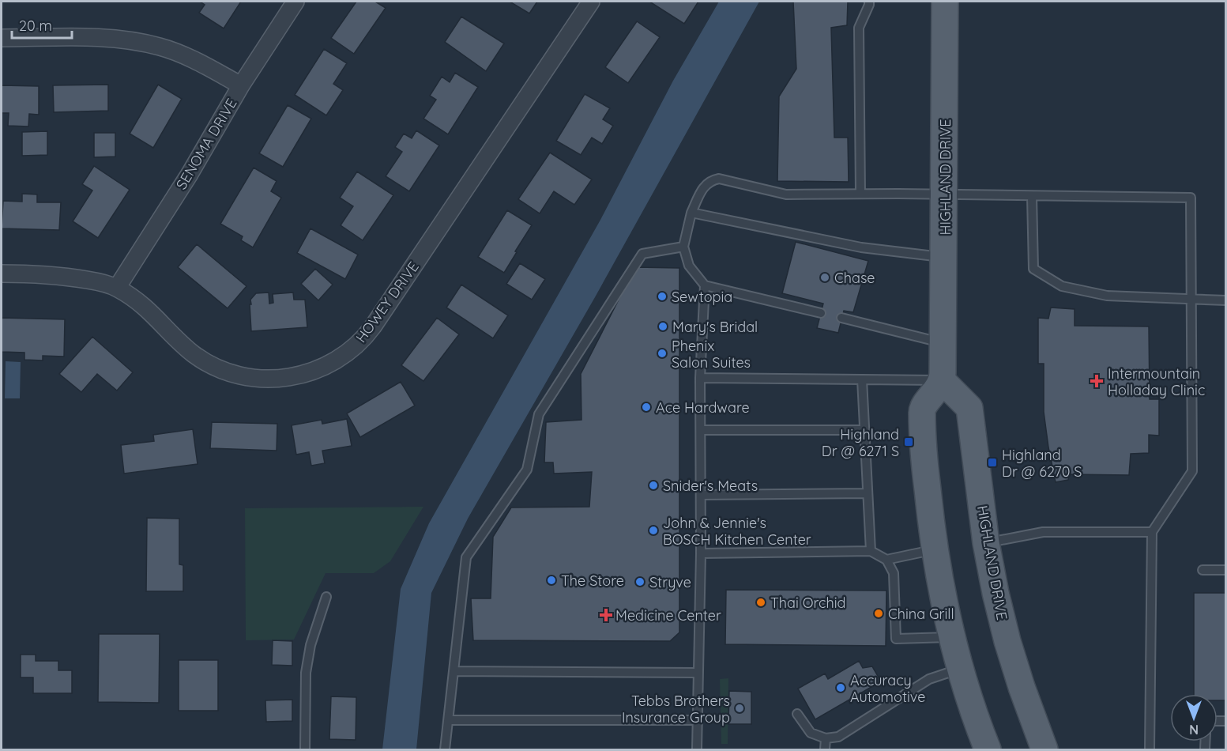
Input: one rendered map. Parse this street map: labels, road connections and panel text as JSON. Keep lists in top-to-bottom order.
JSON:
{
  "streets": {
    "main road": ["HIGHLAND DRIVE"],
    "street": ["SENOMA DRIVE", "HOWEY DRIVE"]
  },
  "crossings": [
    ["SENOMA DRIVE", "HOWEY DRIVE"]
  ],
  "places": {
    "other": [
      "Chase",
      "Sewtopia",
      "Mary's Bridal",
      "Phenix Salon Suites",
      "Ace Hardware",
      "Snider's Meats",
      "John & Jennie's BOSCH Kitchen Center",
      "The Store",
      "Stryve",
      "Thai Orchid",
      "China Grill",
      "Accuracy Automotive",
      "Tebbs Brothers Insurance Group"
    ],
    "health": ["Intermountain Holladay Clinic", "Medicine Center"],
    "transit": ["Highland Dr @ 6271 S", "Highland Dr @ 6270 S"]
  },
  "scale_bar": "20 m",
  "north": "bottom"
}
